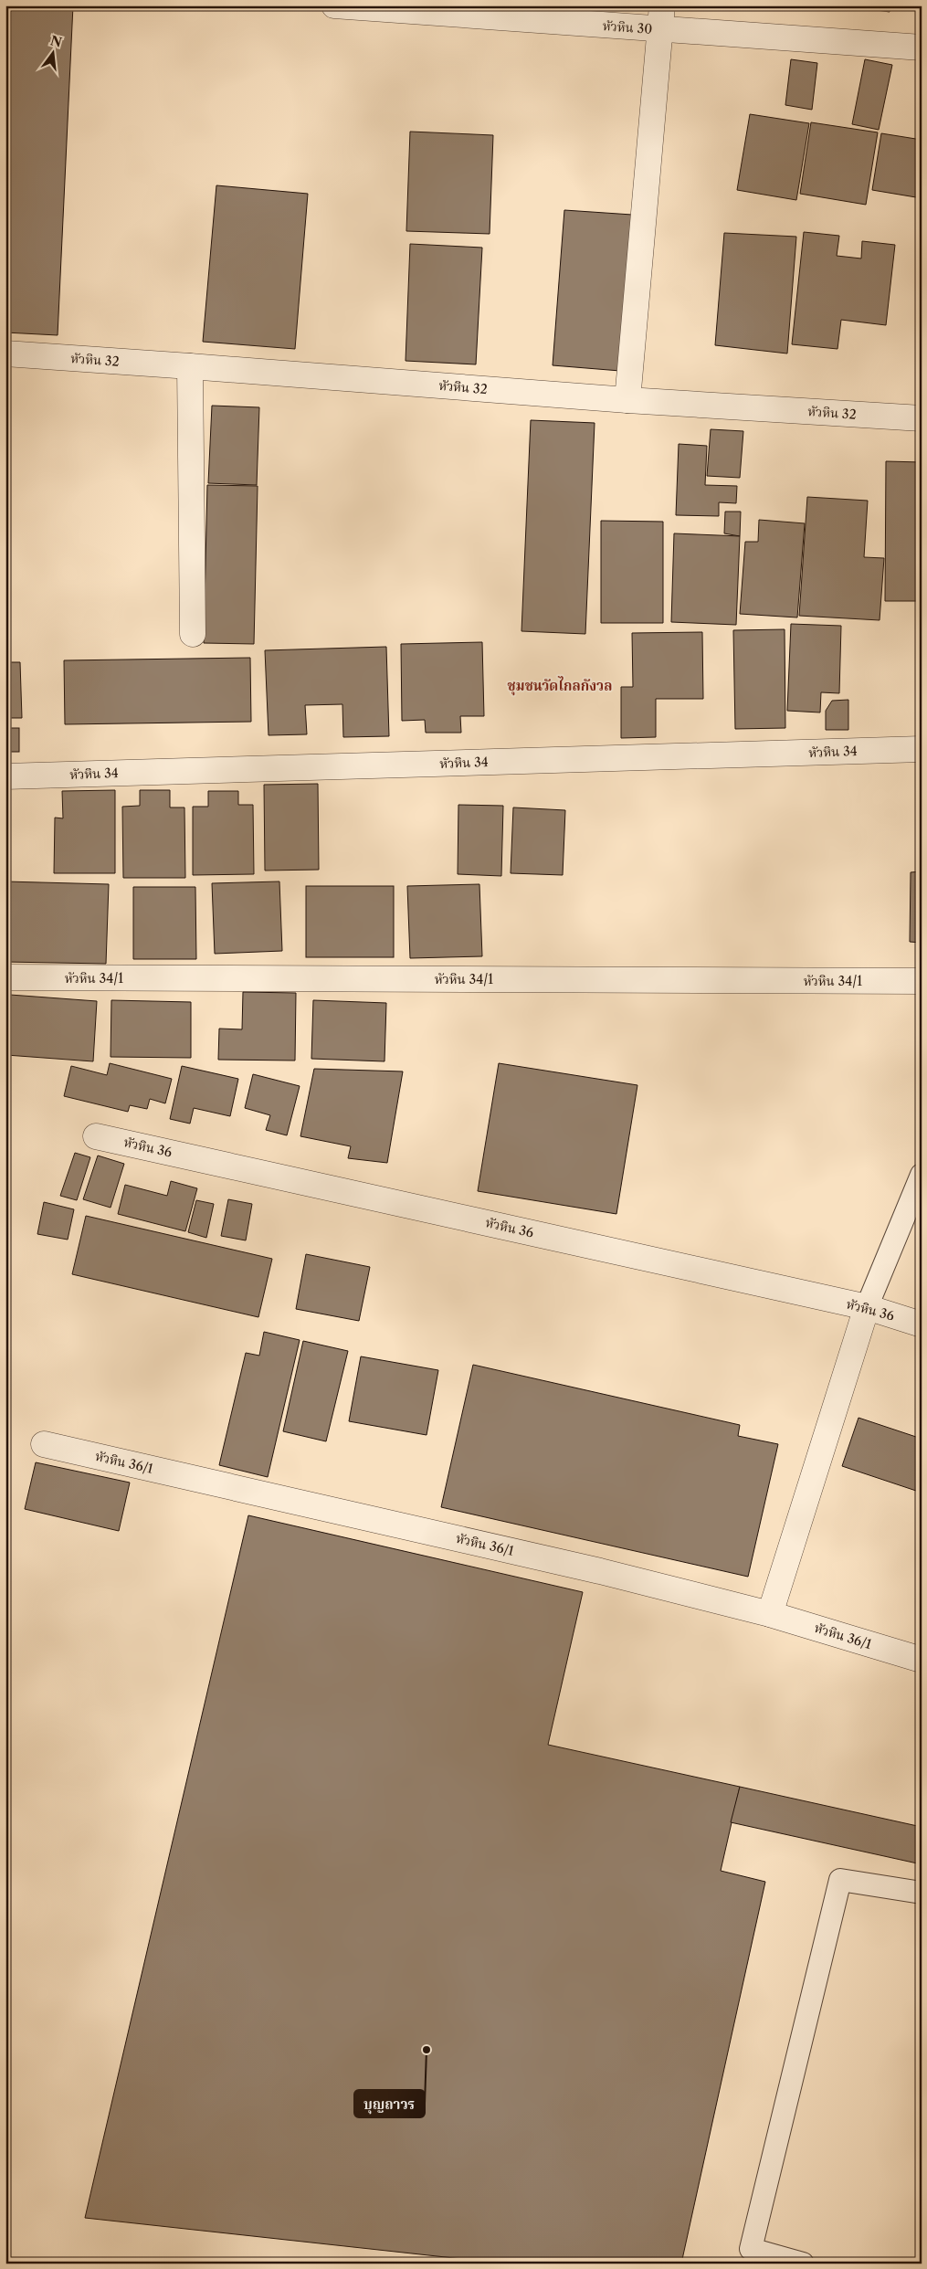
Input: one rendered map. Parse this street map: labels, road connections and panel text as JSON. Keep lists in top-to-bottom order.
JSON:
{
  "streets": {
    "street": [
      "หัวหิน 30",
      "หัวหิน 32",
      "หัวหิน 34",
      "หัวหิน 34/1",
      "หัวหิน 36",
      "หัวหิน 36/1"
    ]
  },
  "districts": ["ชุมชนวัดไกลกังวล"],
  "places": ["บุญถาวร"],
  "north": "top"
}
